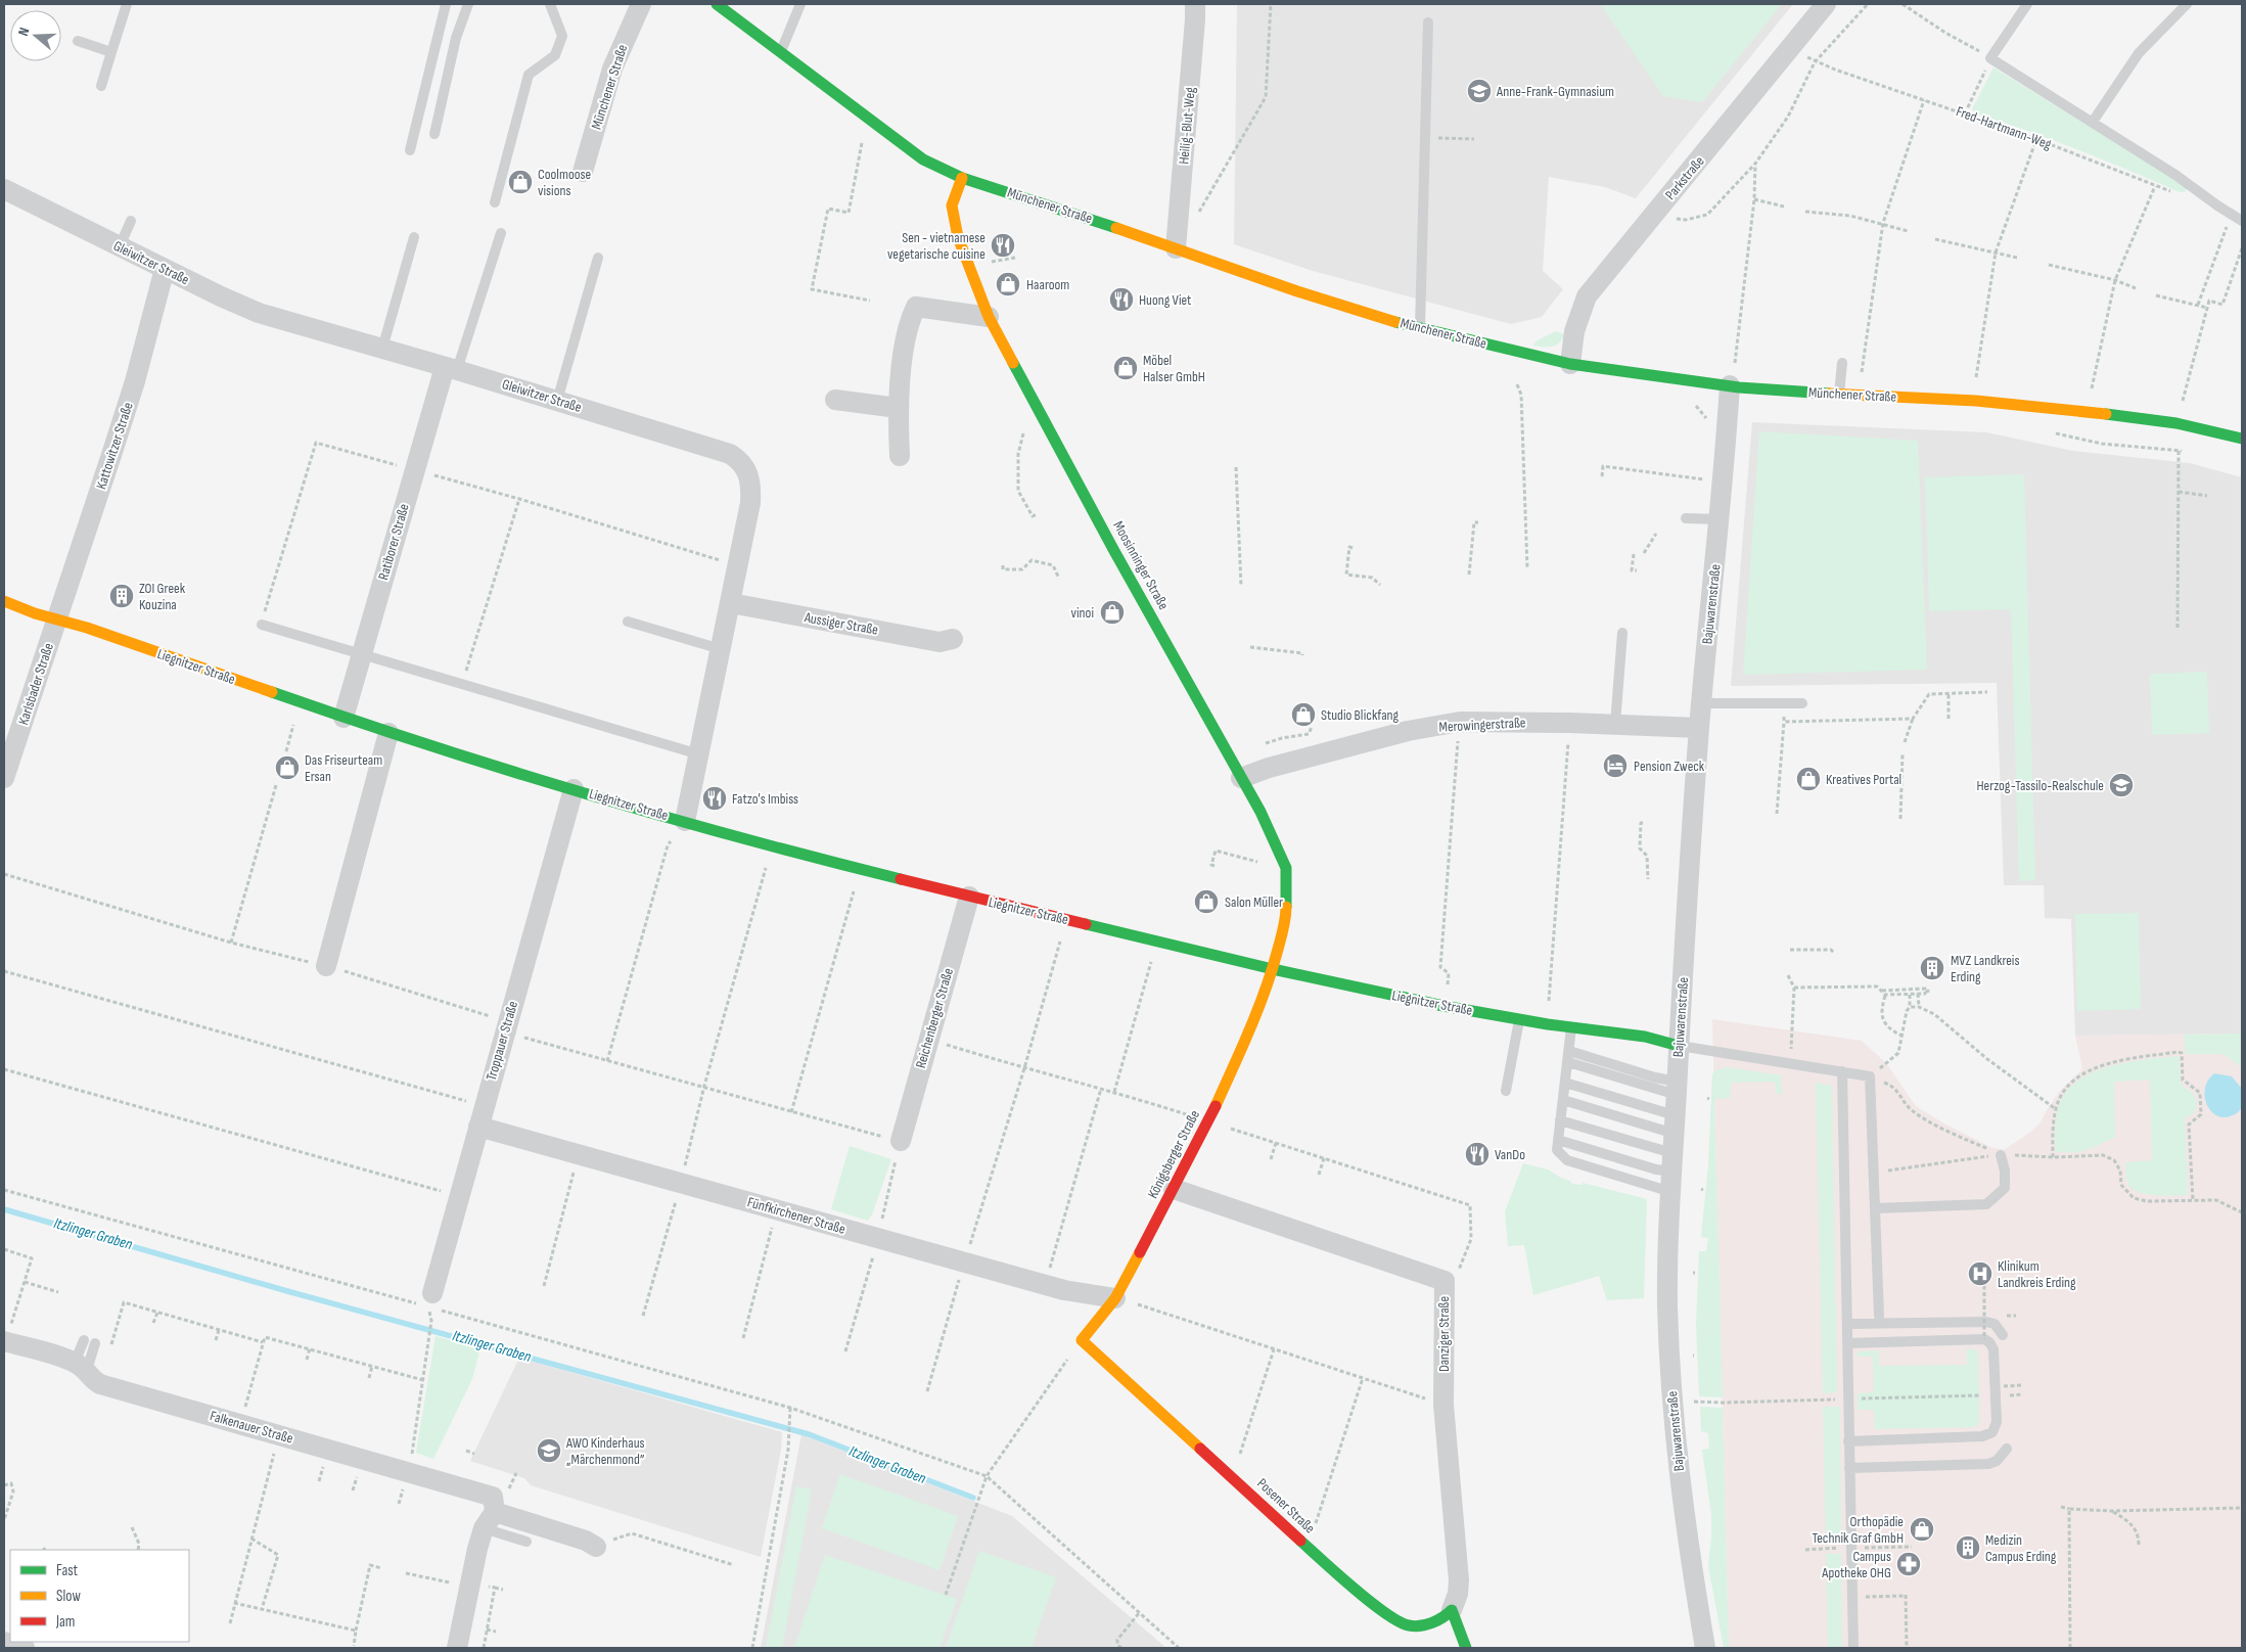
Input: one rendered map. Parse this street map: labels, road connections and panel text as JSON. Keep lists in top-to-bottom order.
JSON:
{
  "streets": {
    "street": [
      "Münchener Straße",
      "Heilig-Blut-Weg",
      "Parkstraße",
      "Gleiwitzer Straße",
      "Kattowitzer Straße",
      "Ratiborer Straße",
      "Moosinninger Straße",
      "Bajuwarenstraße",
      "Aussiger Straße",
      "Liegnitzer Straße",
      "Karlsbader Straße",
      "Merowingerstraße",
      "Reichenberger Straße",
      "Troppauer Straße",
      "Königsberger Straße",
      "Fünfkirchener Straße",
      "Danziger Straße",
      "Falkenauer Straße",
      "Posener Straße"
    ],
    "path": ["Fred-Hartmann-Weg"]
  },
  "crossings": [
    ["Münchener Straße", "Heilig-Blut-Weg"],
    ["Münchener Straße", "Parkstraße"],
    ["Münchener Straße", "Moosinninger Straße"],
    ["Münchener Straße", "Bajuwarenstraße"],
    ["Fred-Hartmann-Weg", "Parkstraße"],
    ["Gleiwitzer Straße", "Kattowitzer Straße"],
    ["Gleiwitzer Straße", "Ratiborer Straße"],
    ["Gleiwitzer Straße", "Aussiger Straße"],
    ["Gleiwitzer Straße", "Liegnitzer Straße"],
    ["Kattowitzer Straße", "Liegnitzer Straße"],
    ["Kattowitzer Straße", "Karlsbader Straße"],
    ["Ratiborer Straße", "Liegnitzer Straße"],
    ["Moosinninger Straße", "Liegnitzer Straße"],
    ["Moosinninger Straße", "Merowingerstraße"],
    ["Moosinninger Straße", "Königsberger Straße"],
    ["Bajuwarenstraße", "Liegnitzer Straße"],
    ["Bajuwarenstraße", "Merowingerstraße"],
    ["Liegnitzer Straße", "Karlsbader Straße"],
    ["Liegnitzer Straße", "Reichenberger Straße"],
    ["Liegnitzer Straße", "Troppauer Straße"],
    ["Liegnitzer Straße", "Königsberger Straße"],
    ["Troppauer Straße", "Fünfkirchener Straße"],
    ["Königsberger Straße", "Fünfkirchener Straße"],
    ["Königsberger Straße", "Danziger Straße"],
    ["Königsberger Straße", "Posener Straße"],
    ["Danziger Straße", "Posener Straße"]
  ],
  "water": ["Itzlinger Graben"],
  "places": {
    "school or university": ["Anne-Frank-Gymnasium", "Herzog-Tassilo-Realschule", "AWO Kinderhaus „Märchenmond”"],
    "shop": [
      "Coolmoose visions",
      "Haaroom",
      "Möbel Halser GmbH",
      "vinoi",
      "Studio Blickfang",
      "Das Friseurteam Ersan",
      "Kreatives Portal",
      "Salon Müller",
      "Orthopädie Technik Graf GmbH"
    ],
    "restaurant": [
      "Sen - vietnamese vegetarische cuisine",
      "Huong Viet",
      "Fatzo's Imbiss",
      "VanDo"
    ],
    "building": ["ZOI Greek Kouzina", "MVZ Landkreis Erding", "Medizin Campus Erding"],
    "hotel": ["Pension Zweck"],
    "hospital": ["Klinikum Landkreis Erding"],
    "pharmacy": ["Campus Apotheke OHG"]
  },
  "legend": ["Fast", "Slow", "Jam"],
  "north": "left"
}
